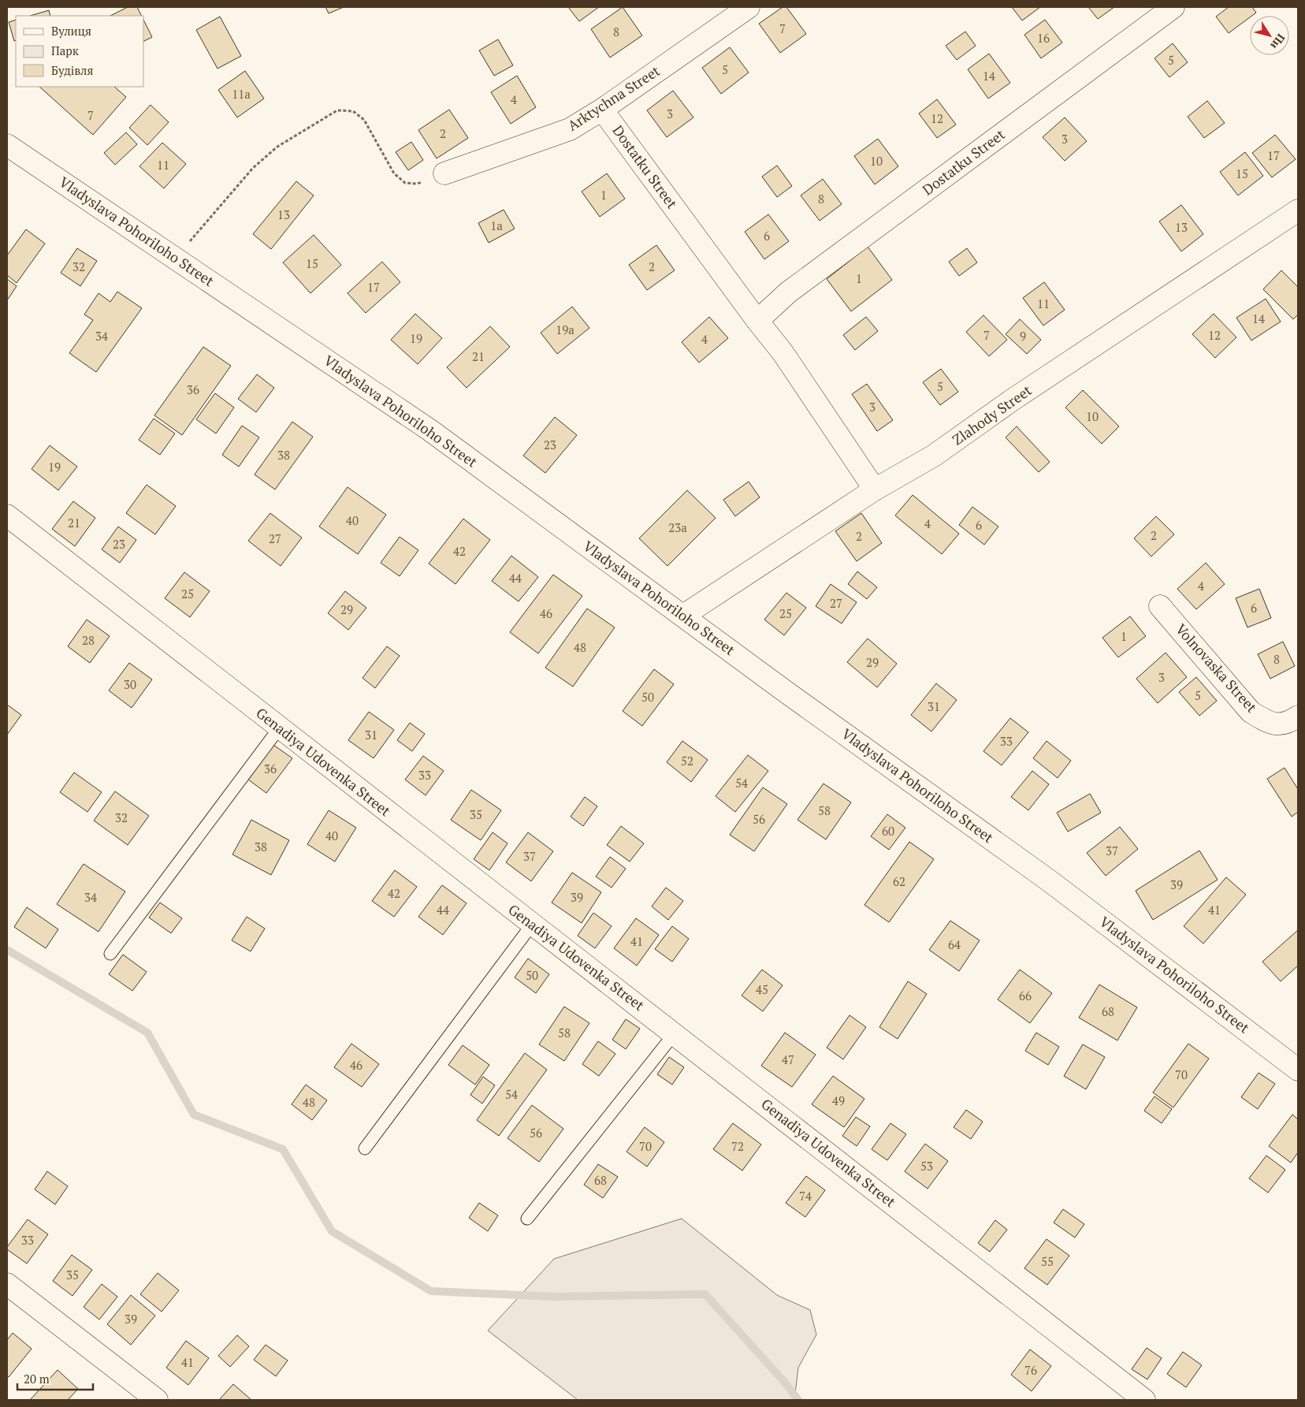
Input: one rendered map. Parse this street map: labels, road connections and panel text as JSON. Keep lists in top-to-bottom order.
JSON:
{
  "streets": {
    "street": [
      "Arktychna Street",
      "Dostatku Street",
      "Vladyslava Pohoriloho Street",
      "Zlahody Street",
      "Volnovaska Street",
      "Genadiya Udovenka Street"
    ]
  },
  "crossings": [
    ["Arktychna Street", "Dostatku Street"],
    ["Dostatku Street", "Zlahody Street"],
    ["Vladyslava Pohoriloho Street", "Zlahody Street"]
  ],
  "house_numbers": [
    "7",
    "8",
    "16",
    "5",
    "5",
    "14",
    "11а",
    "4",
    "3",
    "7",
    "12",
    "2",
    "3",
    "17",
    "10",
    "11",
    "15",
    "1",
    "8",
    "13",
    "1а",
    "13",
    "6",
    "15",
    "32",
    "2",
    "1",
    "17",
    "11",
    "14",
    "19а",
    "7",
    "12",
    "34",
    "9",
    "19",
    "4",
    "21",
    "5",
    "36",
    "3",
    "10",
    "23",
    "38",
    "19",
    "40",
    "21",
    "4",
    "6",
    "23а",
    "2",
    "2",
    "27",
    "23",
    "42",
    "44",
    "4",
    "25",
    "27",
    "6",
    "29",
    "46",
    "25",
    "1",
    "28",
    "48",
    "8",
    "29",
    "3",
    "30",
    "5",
    "50",
    "31",
    "31",
    "33",
    "52",
    "36",
    "33",
    "54",
    "58",
    "35",
    "32",
    "56",
    "60",
    "40",
    "38",
    "37",
    "37",
    "62",
    "39",
    "42",
    "34",
    "39",
    "44",
    "41",
    "41",
    "64",
    "50",
    "45",
    "66",
    "68",
    "58",
    "47",
    "46",
    "70",
    "54",
    "49",
    "48",
    "56",
    "70",
    "72",
    "53",
    "68",
    "74",
    "33",
    "55",
    "35",
    "39",
    "41",
    "76"
  ],
  "legend": ["Вулиця", "Парк", "Будівля"],
  "scale_bar": "20 m",
  "north": "bottom right"
}
